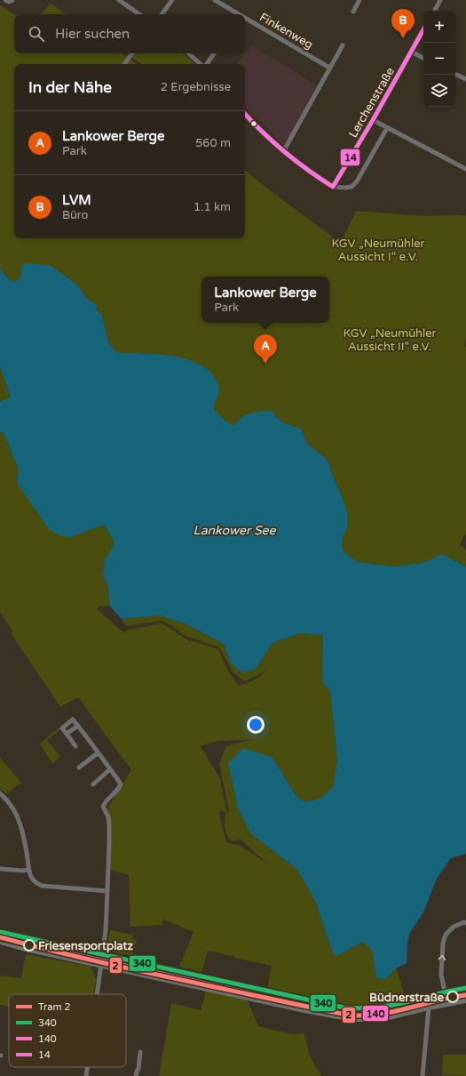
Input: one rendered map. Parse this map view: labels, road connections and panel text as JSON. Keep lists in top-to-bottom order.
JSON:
{
  "streets": {
    "street": ["Finkenweg", "Lerchenstraße"]
  },
  "water": ["Lankower See"],
  "parks": ["KGV „Neumühler Aussicht I“ e.V.", "KGV „Neumühler Aussicht II“ e.V."],
  "places": ["Friesensportplatz", "Büdnerstraße"],
  "lines": [
    "transit line 14",
    "transit line 340",
    "tram line 2",
    "transit line 140"
  ],
  "legend": [
    "Tram 2",
    "340",
    "140",
    "14"
  ],
  "page": {
    "pins": ["B", "A"],
    "map_buttons": ["+", "−"],
    "search": "Hier suchen",
    "heading": ["In der Nähe", "2 Ergebnisse"],
    "list": [
      {
        "mark": "A",
        "name": "Lankower Berge",
        "note": "Park",
        "value": "560 m"
      },
      {
        "mark": "B",
        "name": "LVM",
        "note": "Büro",
        "value": "1.1 km"
      }
    ],
    "popup": ["Lankower Berge", "Park"]
  }
}
